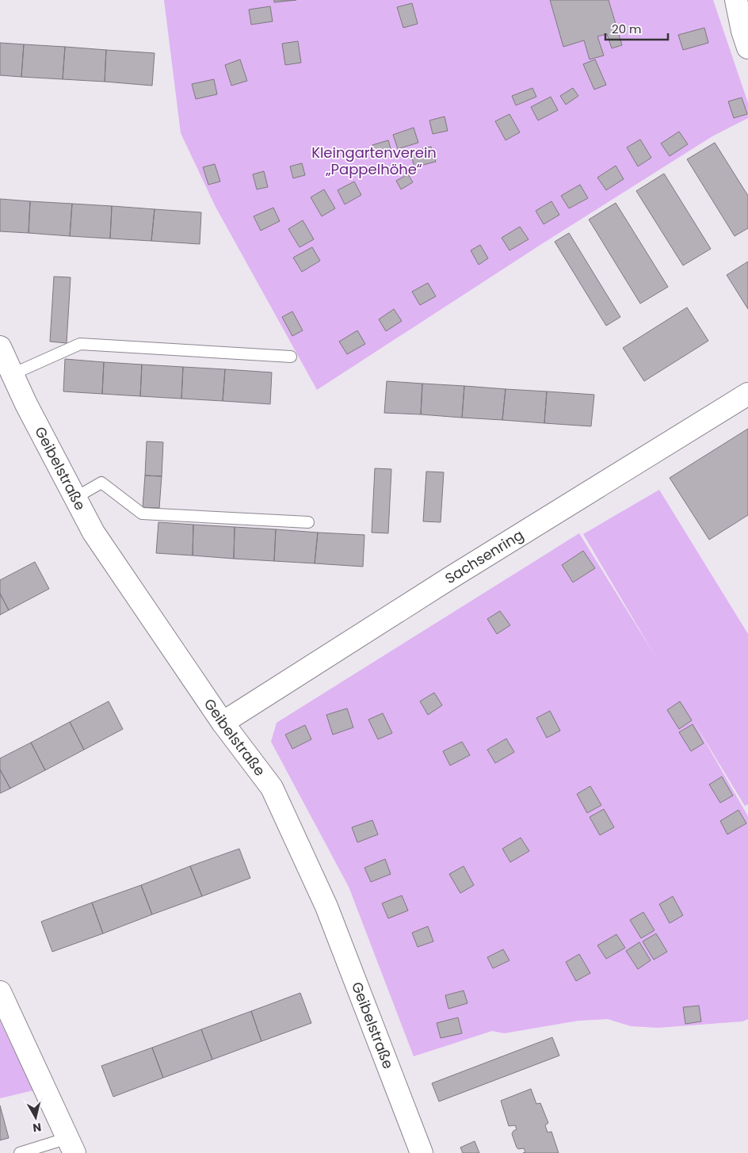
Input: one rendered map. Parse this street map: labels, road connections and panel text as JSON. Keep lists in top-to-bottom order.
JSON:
{
  "streets": {
    "street": ["Geibelstraße", "Sachsenring"]
  },
  "crossings": [
    ["Geibelstraße", "Sachsenring"]
  ],
  "parks": ["Kleingartenverein „Pappelhöhe“"],
  "scale_bar": "20 m",
  "north": "bottom"
}
